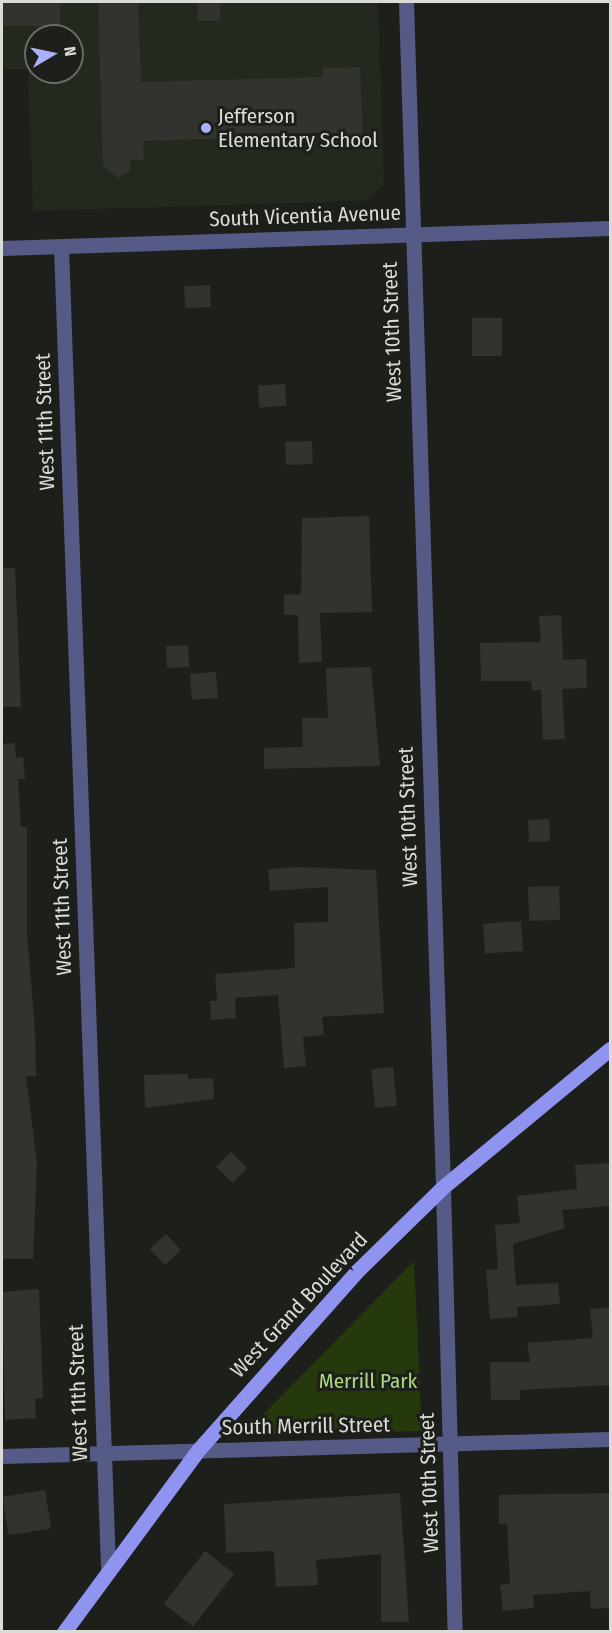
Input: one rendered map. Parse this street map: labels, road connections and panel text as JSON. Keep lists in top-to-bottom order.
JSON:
{
  "streets": {
    "main road": ["West Grand Boulevard"],
    "street": [
      "South Vicentia Avenue",
      "West 10th Street",
      "West 11th Street",
      "South Merrill Street"
    ]
  },
  "crossings": [
    ["South Vicentia Avenue", "West 10th Street"],
    ["South Vicentia Avenue", "West 11th Street"],
    ["West 10th Street", "West Grand Boulevard"],
    ["West 10th Street", "South Merrill Street"],
    ["West 11th Street", "West Grand Boulevard"],
    ["West 11th Street", "South Merrill Street"],
    ["West Grand Boulevard", "South Merrill Street"]
  ],
  "parks": ["Merrill Park"],
  "places": ["Jefferson Elementary School"],
  "north": "right"
}
